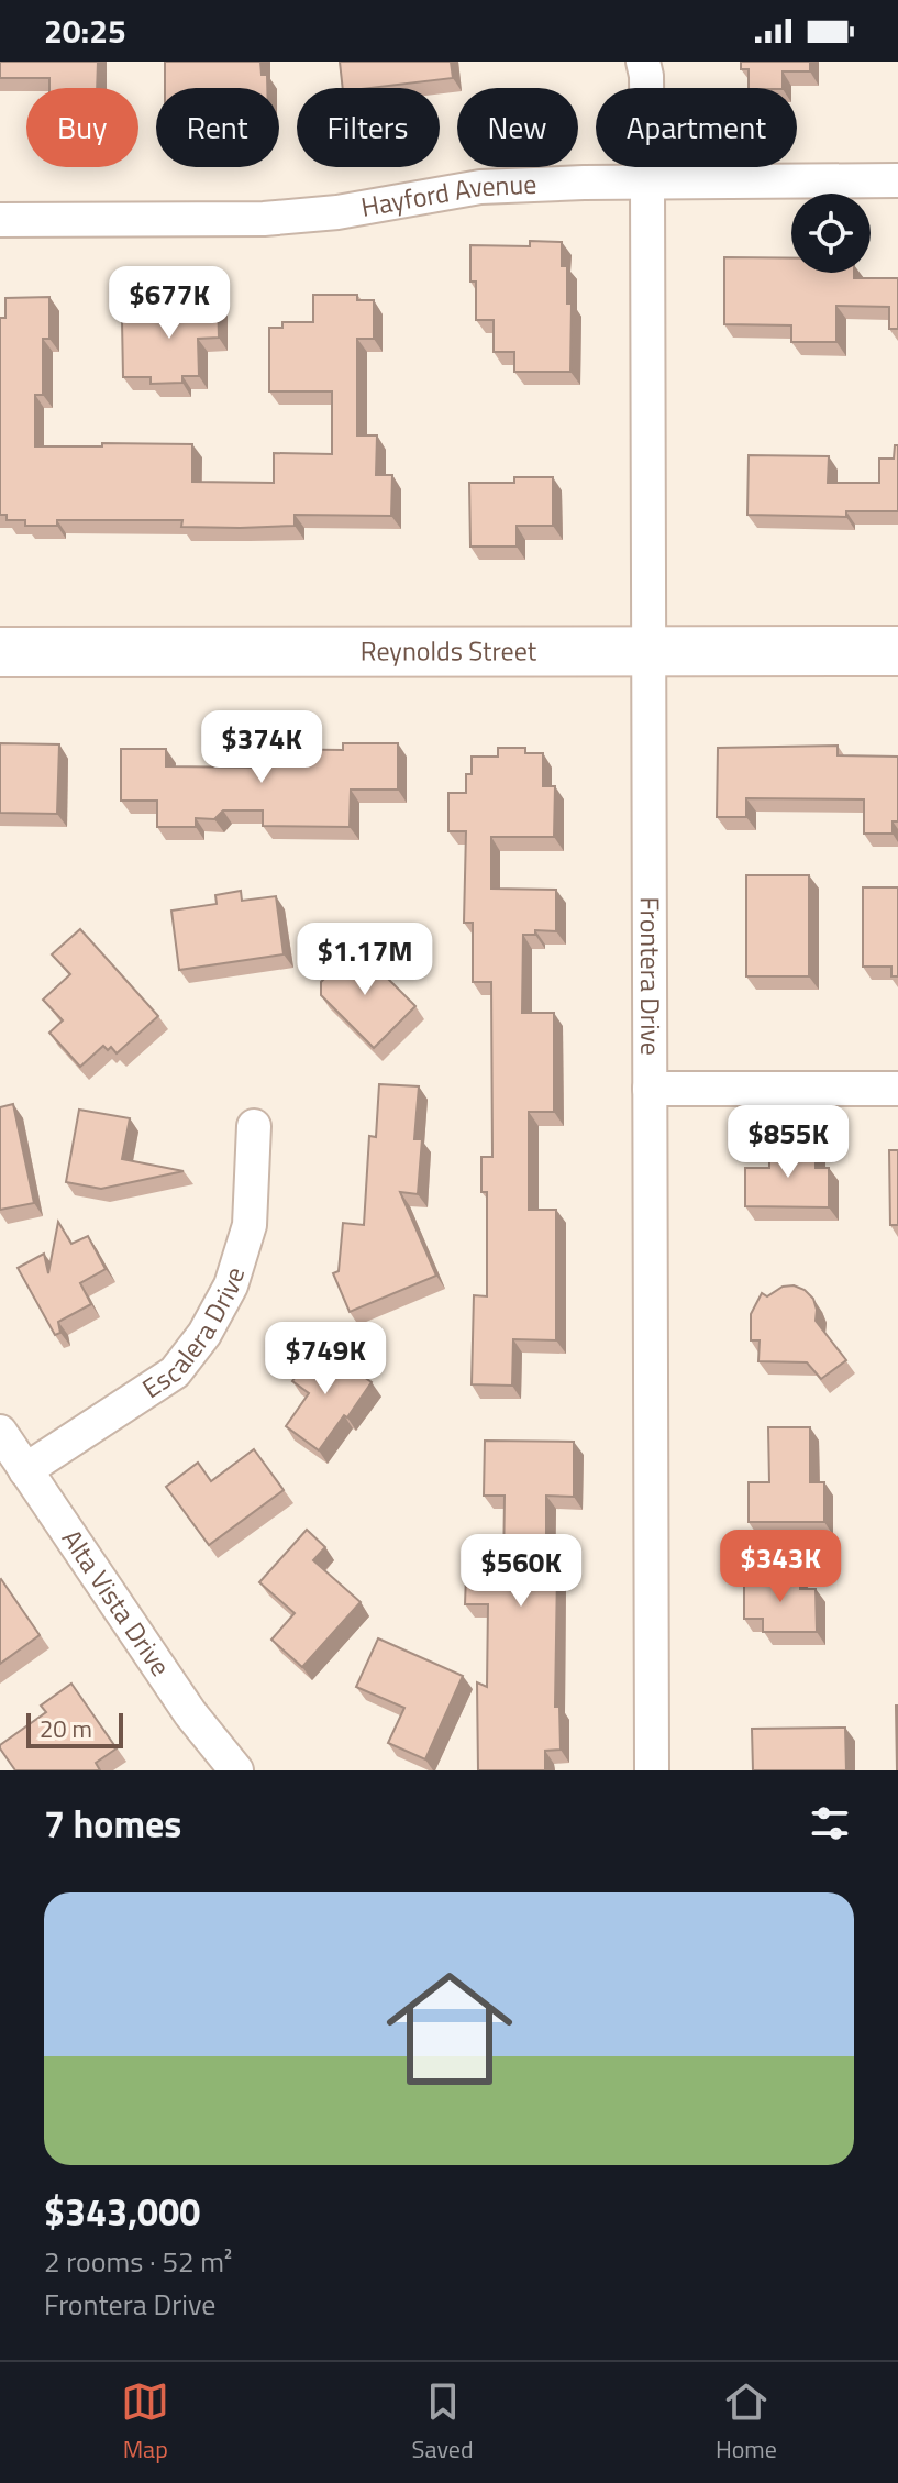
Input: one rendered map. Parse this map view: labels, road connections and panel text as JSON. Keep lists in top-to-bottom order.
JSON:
{
  "streets": {
    "street": [
      "Hayford Avenue",
      "Reynolds Street",
      "Frontera Drive",
      "Escalera Drive",
      "Alta Vista Drive"
    ]
  },
  "crossings": [
    ["Hayford Avenue", "Frontera Drive"],
    ["Reynolds Street", "Frontera Drive"],
    ["Escalera Drive", "Alta Vista Drive"]
  ],
  "scale_bar": "20 m",
  "page": {
    "status": "20:25",
    "chip": [
      "Buy",
      "Rent",
      "Filters",
      "New",
      "Apartment"
    ],
    "price": [
      "$677K",
      "$374K",
      "$1.17M",
      "$855K",
      "$749K",
      "$343K",
      "$560K"
    ],
    "scale": "20 m",
    "heading": "7 homes",
    "list": [
      {
        "name": "$343,000",
        "note": "2 rooms · 52 m² · Frontera Drive"
      }
    ],
    "tabs": ["Map", "Saved", "Home"]
  }
}
